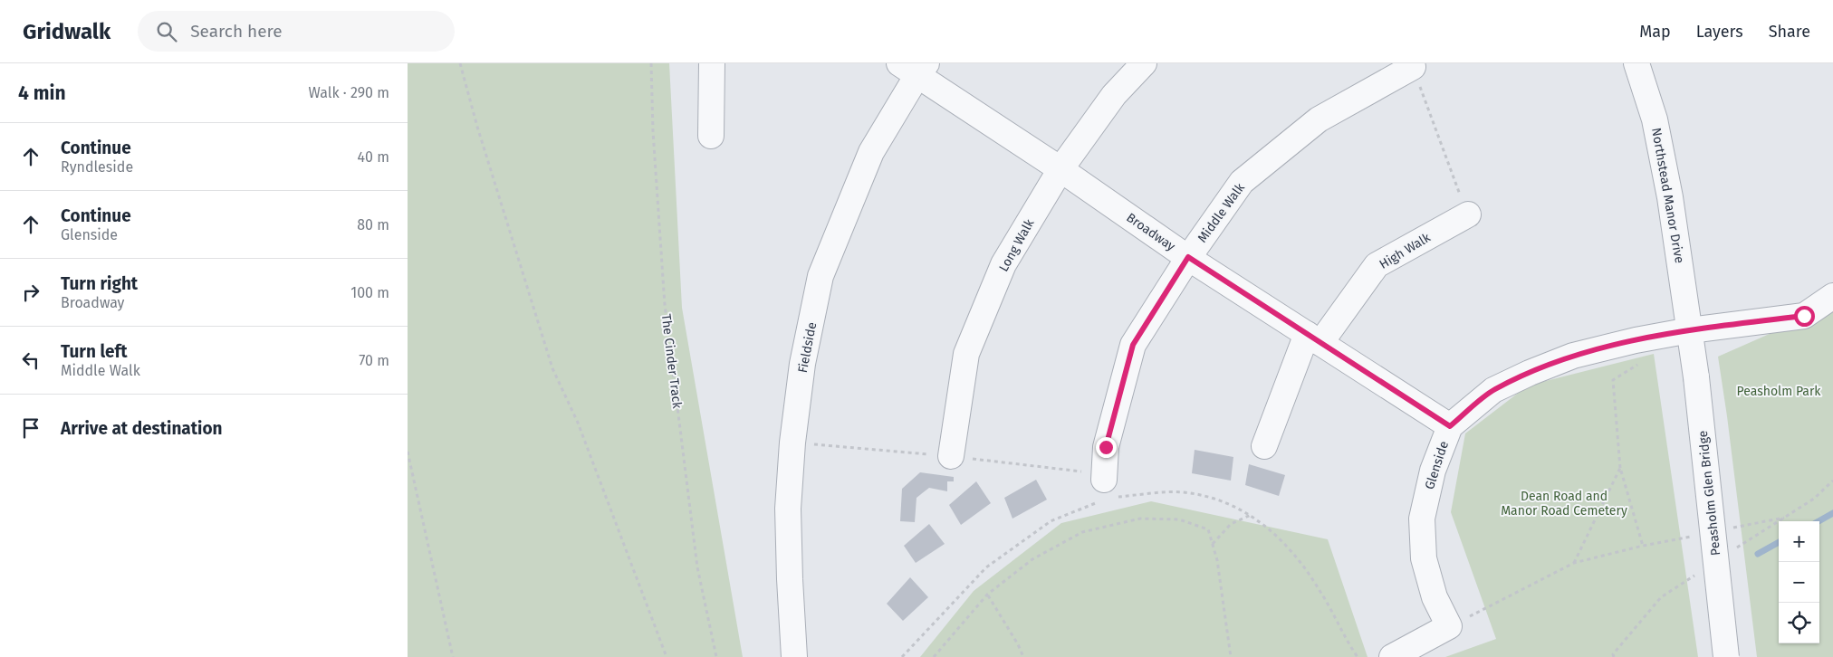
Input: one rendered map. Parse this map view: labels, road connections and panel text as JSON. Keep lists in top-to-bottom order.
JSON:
{
  "streets": {
    "street": [
      "Northstead Manor Drive",
      "Middle Walk",
      "Broadway",
      "Long Walk",
      "High Walk",
      "Fieldside",
      "Glenside",
      "Peasholm Glen Bridge"
    ],
    "path": ["The Cinder Track"]
  },
  "crossings": [
    ["Northstead Manor Drive", "Glenside"],
    ["Northstead Manor Drive", "Peasholm Glen Bridge"],
    ["Middle Walk", "Broadway"],
    ["Broadway", "Long Walk"],
    ["Broadway", "High Walk"],
    ["Broadway", "Fieldside"],
    ["Broadway", "Glenside"],
    ["Glenside", "Peasholm Glen Bridge"]
  ],
  "parks": ["Peasholm Park", "Dean Road and Manor Road Cemetery"],
  "page": {
    "header": "Gridwalk",
    "search": "Search here",
    "nav": ["Map", "Layers", "Share"],
    "heading": ["4 min", "Walk · 290 m"],
    "list": [
      ["Continue", "Ryndleside", "40 m"],
      ["Continue", "Glenside", "80 m"],
      ["Turn right", "Broadway", "100 m"],
      ["Turn left", "Middle Walk", "70 m"],
      "Arrive at destination"
    ],
    "map_buttons": ["+", "−"]
  }
}
